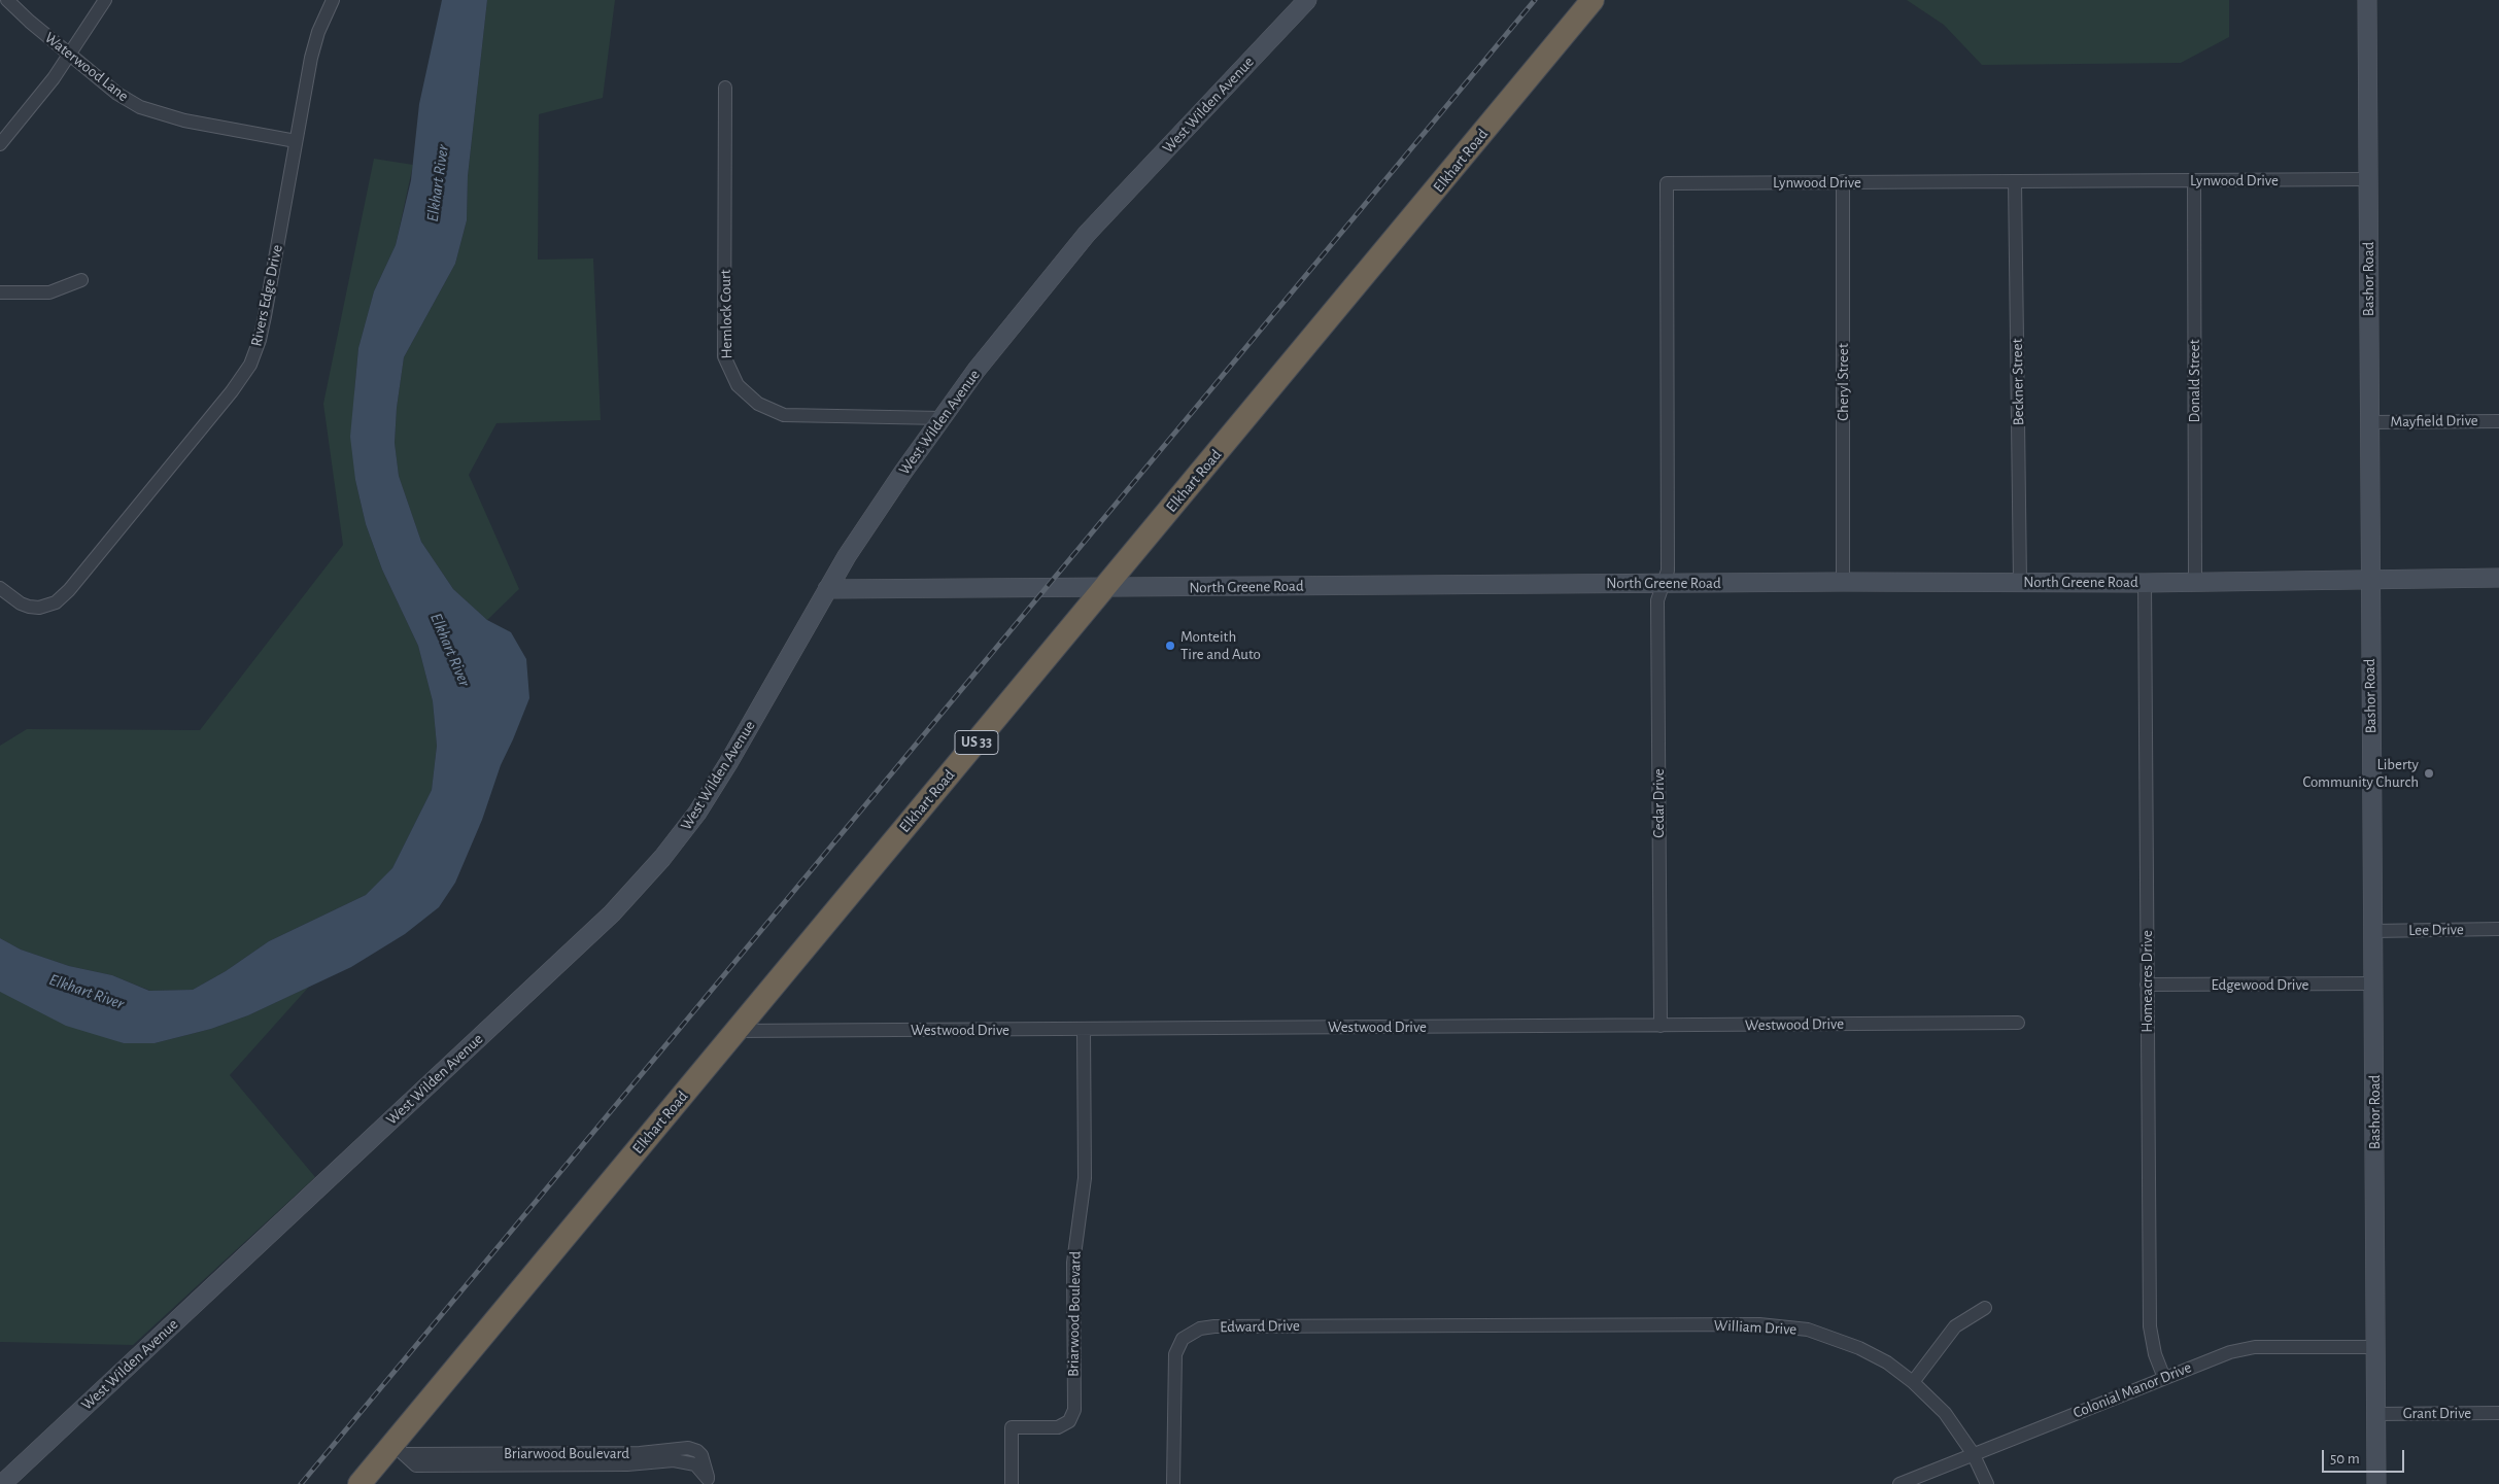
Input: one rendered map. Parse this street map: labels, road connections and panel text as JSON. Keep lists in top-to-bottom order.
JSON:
{
  "streets": {
    "highway": ["Elkhart Road", "US 33"],
    "street": [
      "Waterwood Lane",
      "West Wilden Avenue",
      "Lynwood Drive",
      "Bashor Road",
      "Rivers Edge Drive",
      "Hemlock Court",
      "Donald Street",
      "Cheryl Street",
      "Beckner Street",
      "Mayfield Drive",
      "North Greene Road",
      "Cedar Drive",
      "Lee Drive",
      "Homeacres Drive",
      "Edgewood Drive",
      "Westwood Drive",
      "Briarwood Boulevard",
      "Edward Drive",
      "William Drive",
      "Colonial Manor Drive",
      "Grant Drive"
    ]
  },
  "crossings": [
    ["Waterwood Lane", "Rivers Edge Drive"],
    ["West Wilden Avenue", "Hemlock Court"],
    ["West Wilden Avenue", "North Greene Road"],
    ["Elkhart Road", "North Greene Road"],
    ["Elkhart Road", "Westwood Drive"],
    ["Elkhart Road", "Briarwood Boulevard"],
    ["Lynwood Drive", "Bashor Road"],
    ["Lynwood Drive", "Donald Street"],
    ["Lynwood Drive", "Cheryl Street"],
    ["Lynwood Drive", "Beckner Street"],
    ["Lynwood Drive", "North Greene Road"],
    ["Lynwood Drive", "Cedar Drive"],
    ["Bashor Road", "Mayfield Drive"],
    ["Bashor Road", "North Greene Road"],
    ["Bashor Road", "Lee Drive"],
    ["Bashor Road", "Edgewood Drive"],
    ["Bashor Road", "Colonial Manor Drive"],
    ["Bashor Road", "Grant Drive"],
    ["Donald Street", "North Greene Road"],
    ["Cheryl Street", "North Greene Road"],
    ["Beckner Street", "North Greene Road"],
    ["North Greene Road", "Cedar Drive"],
    ["North Greene Road", "Homeacres Drive"],
    ["Cedar Drive", "Westwood Drive"],
    ["Homeacres Drive", "Edgewood Drive"],
    ["Homeacres Drive", "Colonial Manor Drive"],
    ["Westwood Drive", "Briarwood Boulevard"],
    ["Edward Drive", "William Drive"],
    ["William Drive", "Colonial Manor Drive"]
  ],
  "water": ["Elkhart River"],
  "places": ["Monteith Tire and Auto", "Liberty Community Church"],
  "scale_bar": "50 m"
}
